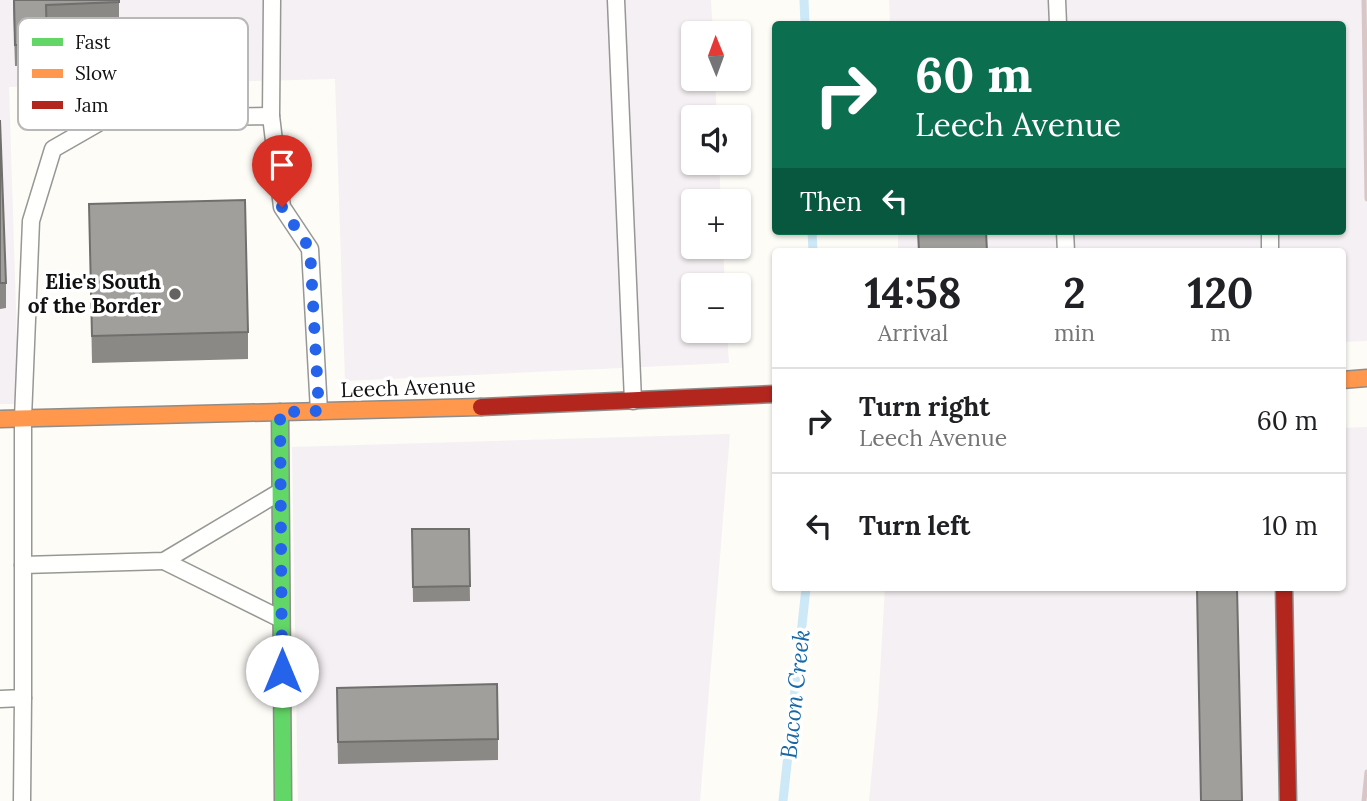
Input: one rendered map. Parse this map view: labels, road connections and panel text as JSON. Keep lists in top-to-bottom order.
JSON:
{
  "streets": {
    "main road": ["Leech Avenue"]
  },
  "water": ["Bacon Creek"],
  "places": ["Elie's South of the Border"],
  "legend": ["Fast", "Slow", "Jam"],
  "north": "top",
  "page": {
    "map_buttons": ["+", "−"],
    "turn": ["60 m", "Leech Avenue"],
    "then": "Then",
    "eta": [
      "14:58",
      "Arrival",
      "2",
      "min",
      "120",
      "m"
    ],
    "list": [
      {
        "name": "Turn right",
        "note": "Leech Avenue",
        "value": "60 m"
      },
      {
        "name": "Turn left",
        "value": "10 m"
      }
    ]
  }
}
